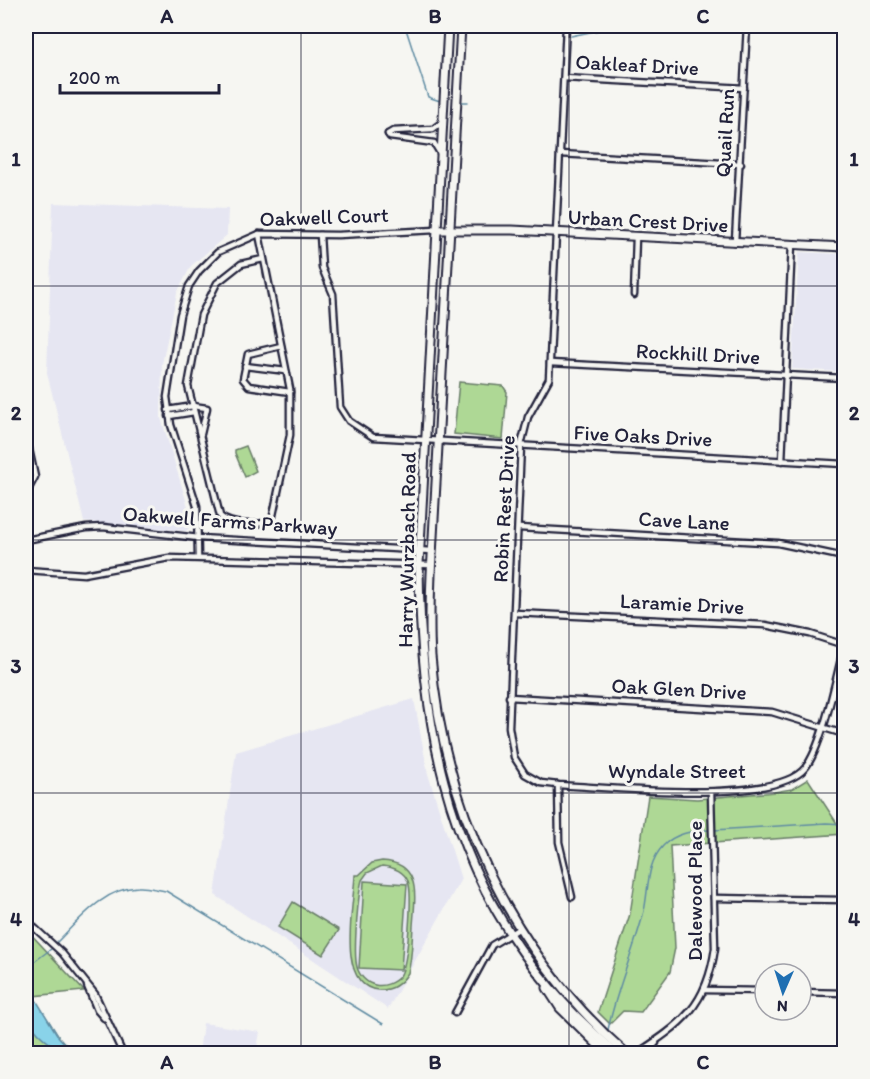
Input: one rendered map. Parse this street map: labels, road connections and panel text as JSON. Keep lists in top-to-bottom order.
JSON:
{
  "streets": {
    "main road": ["Urban Crest Drive", "Harry Wurzbach Road"],
    "street": [
      "Oakleaf Drive",
      "Quail Run",
      "Oakwell Court",
      "Rockhill Drive",
      "Five Oaks Drive",
      "Robin Rest Drive",
      "Oakwell Farms Parkway",
      "Cave Lane",
      "Laramie Drive",
      "Oak Glen Drive",
      "Wyndale Street",
      "Dalewood Place"
    ]
  },
  "crossings": [
    ["Oakleaf Drive", "Quail Run"],
    ["Oakleaf Drive", "Robin Rest Drive"],
    ["Quail Run", "Urban Crest Drive"],
    ["Oakwell Court", "Urban Crest Drive"],
    ["Oakwell Court", "Five Oaks Drive"],
    ["Oakwell Court", "Oakwell Farms Parkway"],
    ["Oakwell Court", "Harry Wurzbach Road"],
    ["Urban Crest Drive", "Robin Rest Drive"],
    ["Urban Crest Drive", "Harry Wurzbach Road"],
    ["Rockhill Drive", "Robin Rest Drive"],
    ["Five Oaks Drive", "Robin Rest Drive"],
    ["Five Oaks Drive", "Harry Wurzbach Road"],
    ["Robin Rest Drive", "Cave Lane"],
    ["Robin Rest Drive", "Laramie Drive"],
    ["Robin Rest Drive", "Oak Glen Drive"],
    ["Robin Rest Drive", "Wyndale Street"],
    ["Oakwell Farms Parkway", "Harry Wurzbach Road"],
    ["Laramie Drive", "Wyndale Street"],
    ["Oak Glen Drive", "Wyndale Street"],
    ["Wyndale Street", "Dalewood Place"]
  ],
  "scale_bar": "200 m",
  "north": "bottom",
  "grid": {
    "columns": ["A", "B", "C"],
    "rows": [
      "1",
      "2",
      "3",
      "4"
    ]
  }
}
